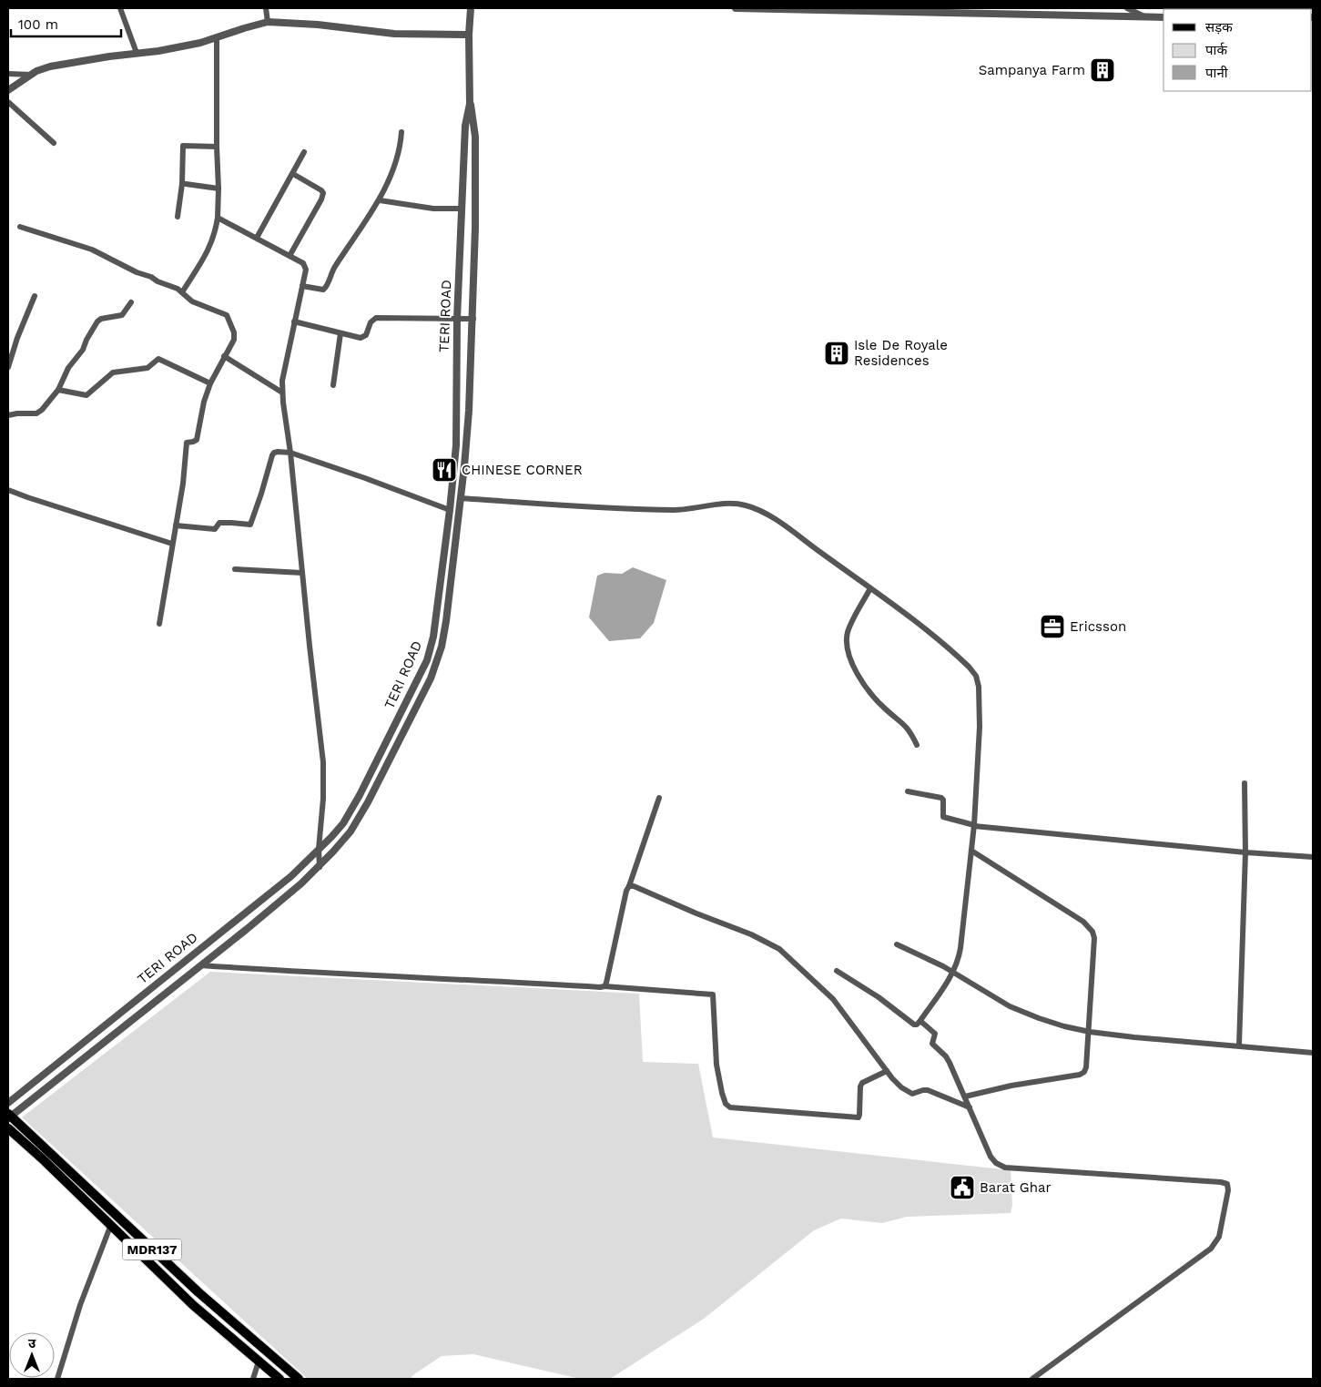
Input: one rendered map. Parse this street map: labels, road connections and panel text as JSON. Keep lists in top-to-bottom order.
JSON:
{
  "streets": {
    "main road": ["MDR137"],
    "street": ["TERI ROAD"]
  },
  "places": {
    "building": ["Sampanya Farm", "Isle De Royale Residences"],
    "restaurant": ["CHINESE CORNER"],
    "office": ["Ericsson"],
    "public building": ["Barat Ghar"]
  },
  "legend": ["सड़क", "पार्क", "पानी"],
  "scale_bar": "100 m",
  "north": "top"
}
